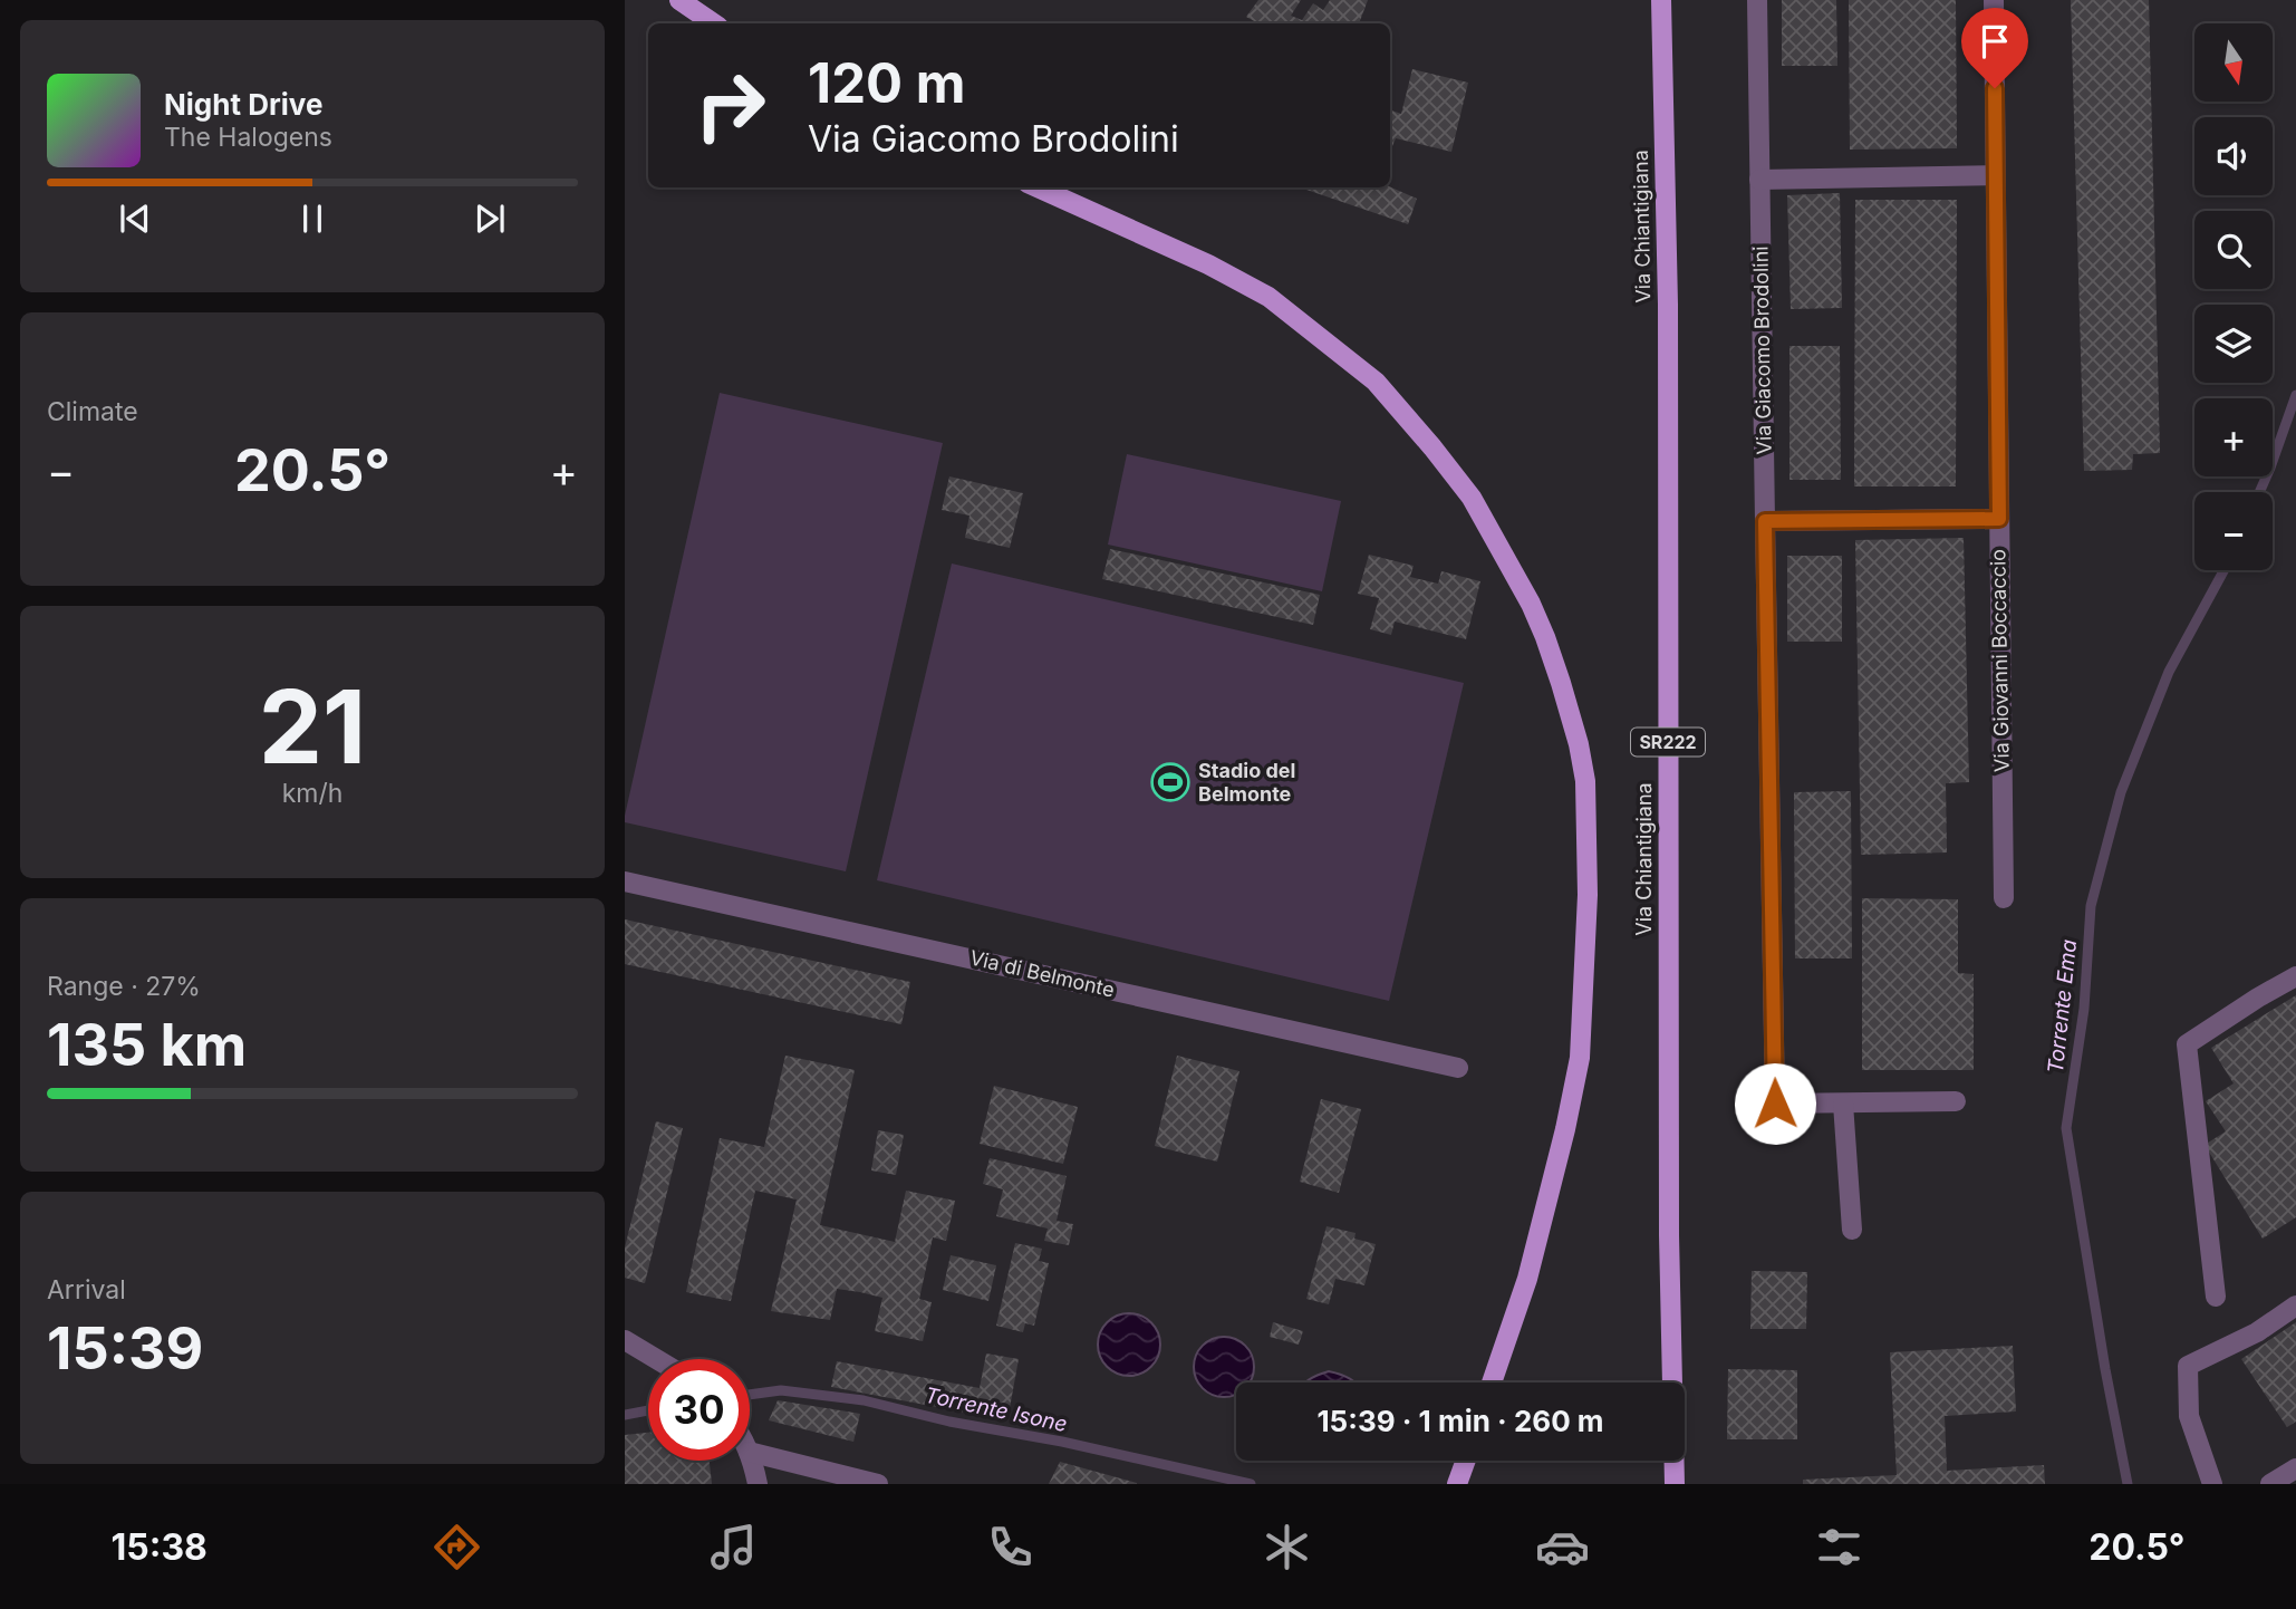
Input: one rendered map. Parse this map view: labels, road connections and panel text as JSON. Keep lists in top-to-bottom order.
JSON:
{
  "streets": {
    "main road": ["Via Chiantigiana", "SR222"],
    "street": ["Via Giacomo Brodolini", "Via Giovanni Boccaccio", "Via di Belmonte"]
  },
  "water": ["Torrente Ema", "Torrente Isone"],
  "places": {
    "sports": ["Stadio del Belmonte"]
  },
  "north": "bottom",
  "page": {
    "map_buttons": ["+", "−"],
    "turn": ["120 m", "Via Giacomo Brodolini"],
    "song": ["Night Drive", "The Halogens"],
    "tile": [
      "Climate",
      ["21", "km/h"],
      ["Range · 27%", "135 km"],
      ["Arrival", "15:39"]
    ],
    "heat": ["−", "20.5°", "+"],
    "limit": "30",
    "trip": "15:39 · 1 min · 260 m",
    "tabs": ["15:38", "20.5°"]
  }
}
